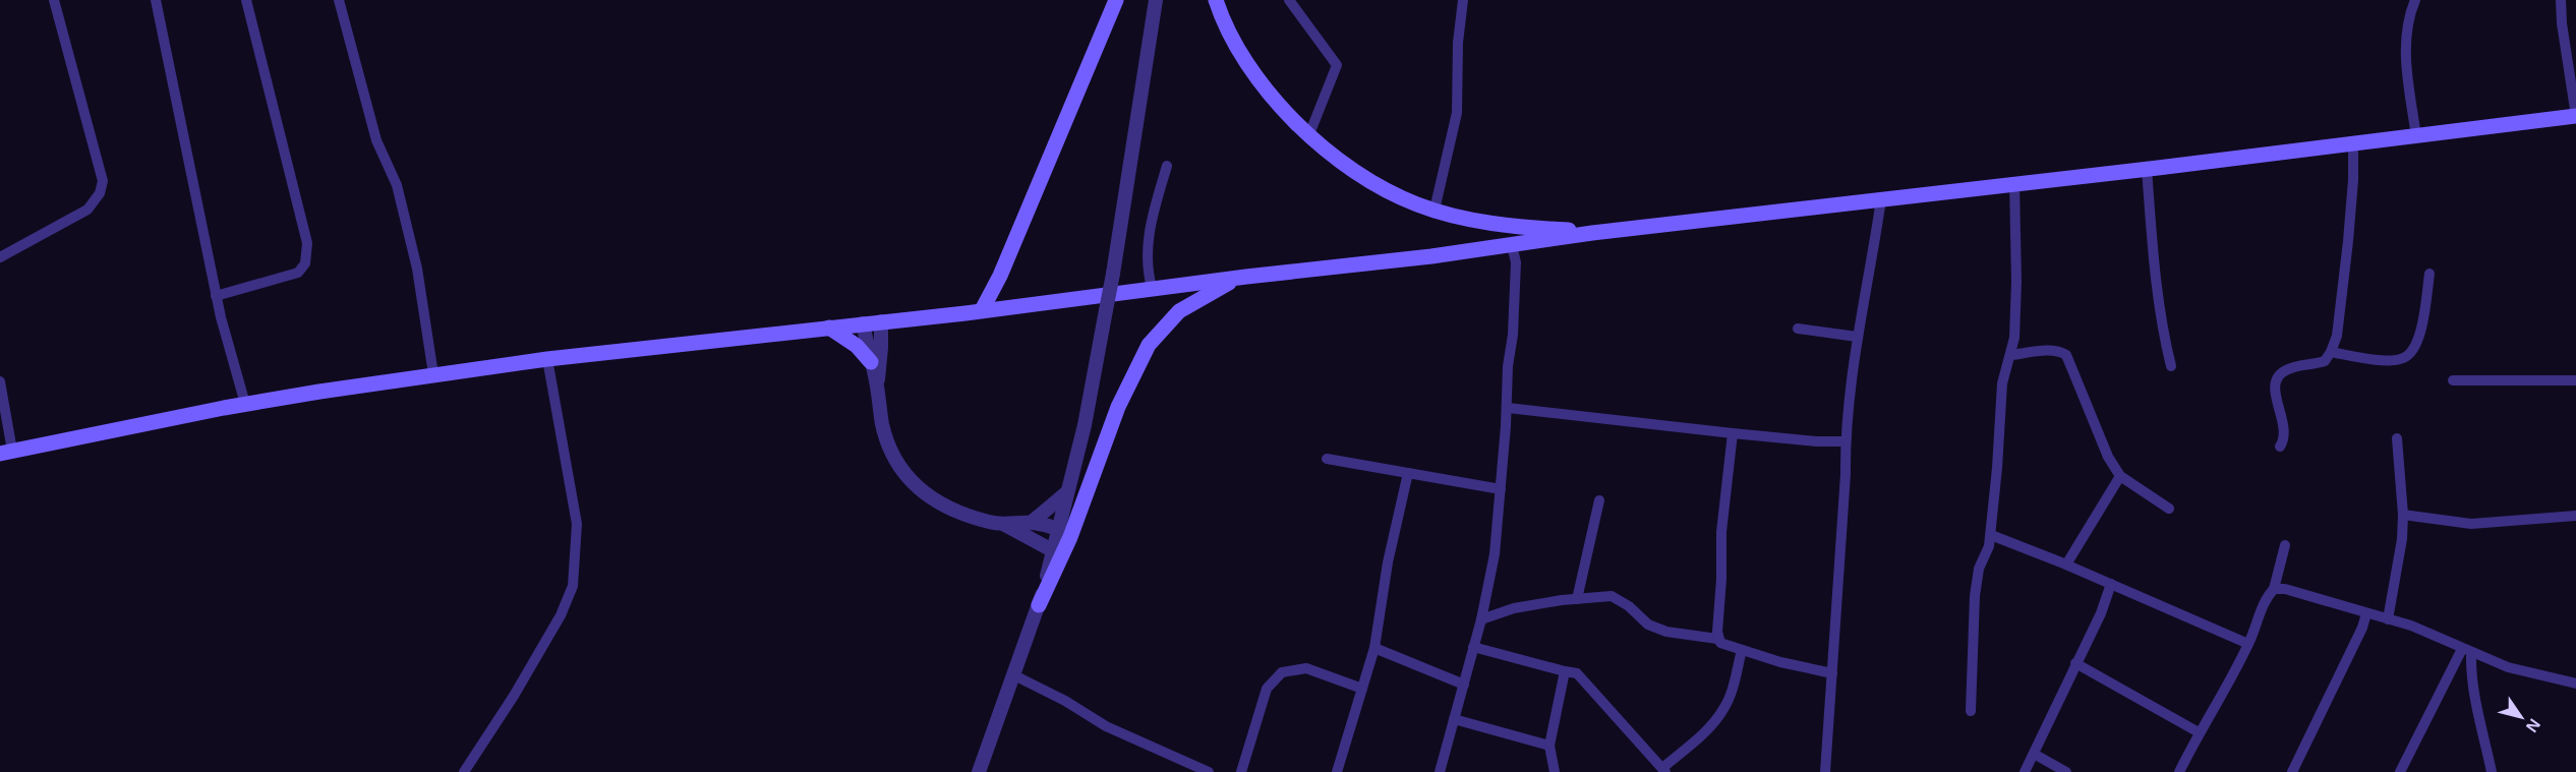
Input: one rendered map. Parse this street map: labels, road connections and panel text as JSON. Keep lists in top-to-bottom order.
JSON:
{
  "north": "bottom right"
}
